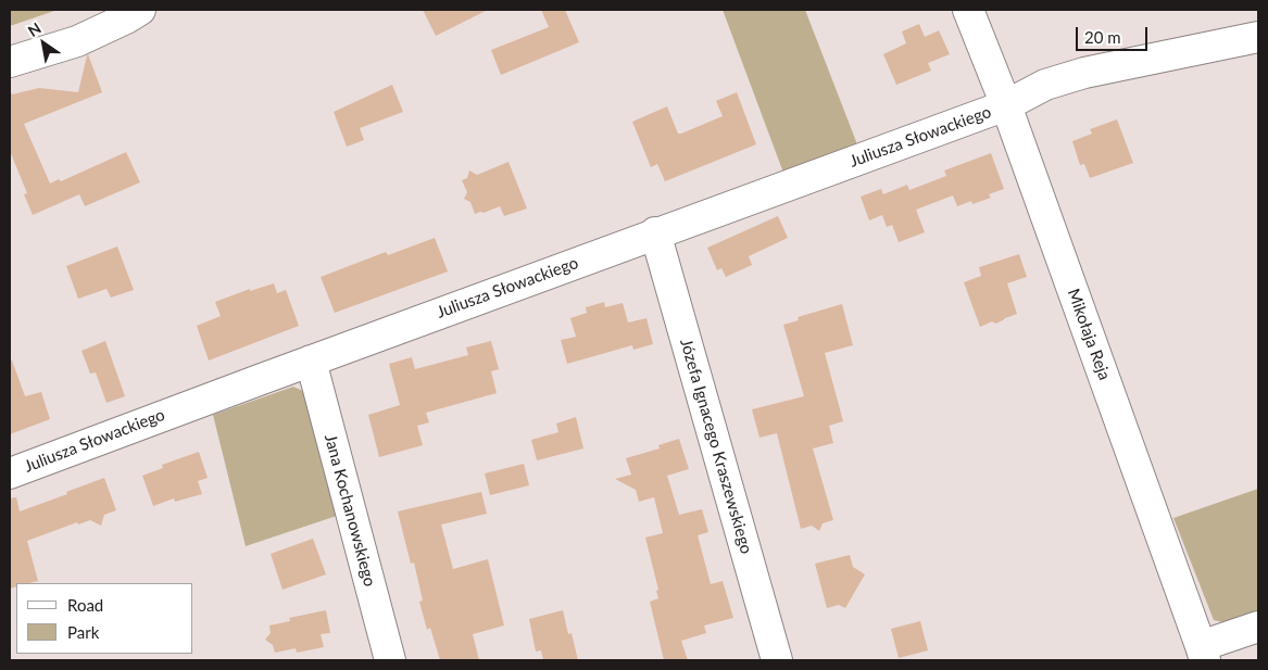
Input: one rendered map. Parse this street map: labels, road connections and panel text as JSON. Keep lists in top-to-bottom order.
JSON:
{
  "streets": {
    "street": [
      "Juliusza Słowackiego",
      "Mikołaja Reja",
      "Józefa Ignacego Kraszewskiego",
      "Jana Kochanowskiego"
    ]
  },
  "crossings": [
    ["Juliusza Słowackiego", "Mikołaja Reja"],
    ["Juliusza Słowackiego", "Józefa Ignacego Kraszewskiego"],
    ["Juliusza Słowackiego", "Jana Kochanowskiego"]
  ],
  "legend": ["Road", "Park"],
  "scale_bar": "20 m",
  "north": "top left"
}
